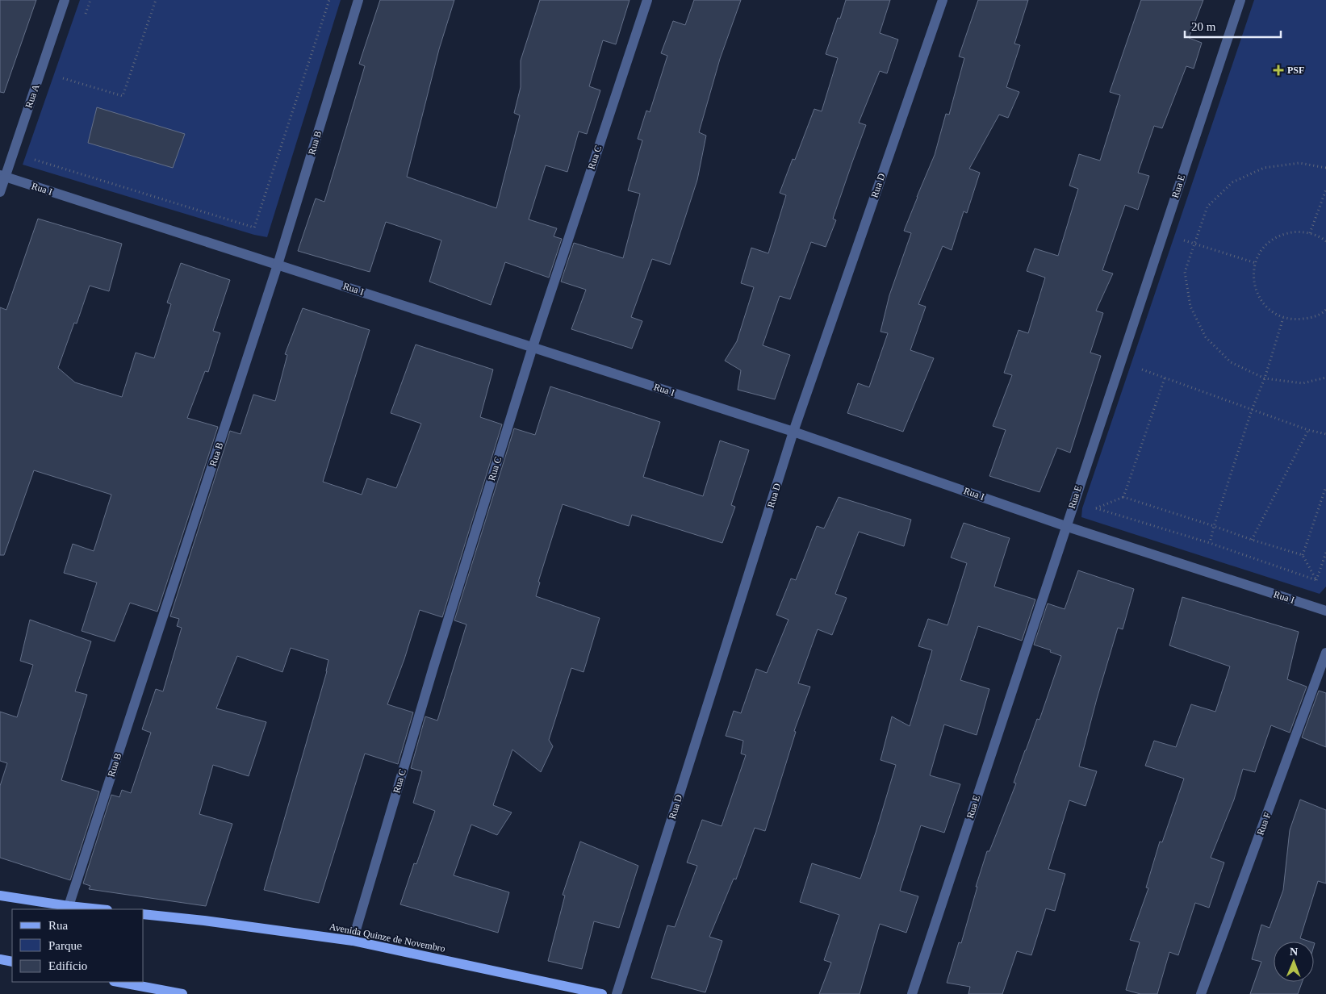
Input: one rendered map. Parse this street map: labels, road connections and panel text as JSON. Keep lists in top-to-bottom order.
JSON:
{
  "streets": {
    "main road": ["Avenida Quinze de Novembro"],
    "street": [
      "Rua A",
      "Rua B",
      "Rua C",
      "Rua D",
      "Rua E",
      "Rua I",
      "Rua F"
    ]
  },
  "crossings": [
    ["Rua A", "Rua I"],
    ["Rua B", "Rua I"],
    ["Rua C", "Rua I"],
    ["Rua C", "Avenida Quinze de Novembro"],
    ["Rua D", "Rua I"],
    ["Rua E", "Rua I"]
  ],
  "places": {
    "health": ["PSF"]
  },
  "legend": ["Rua", "Parque", "Edifício"],
  "scale_bar": "20 m",
  "north": "top"
}
